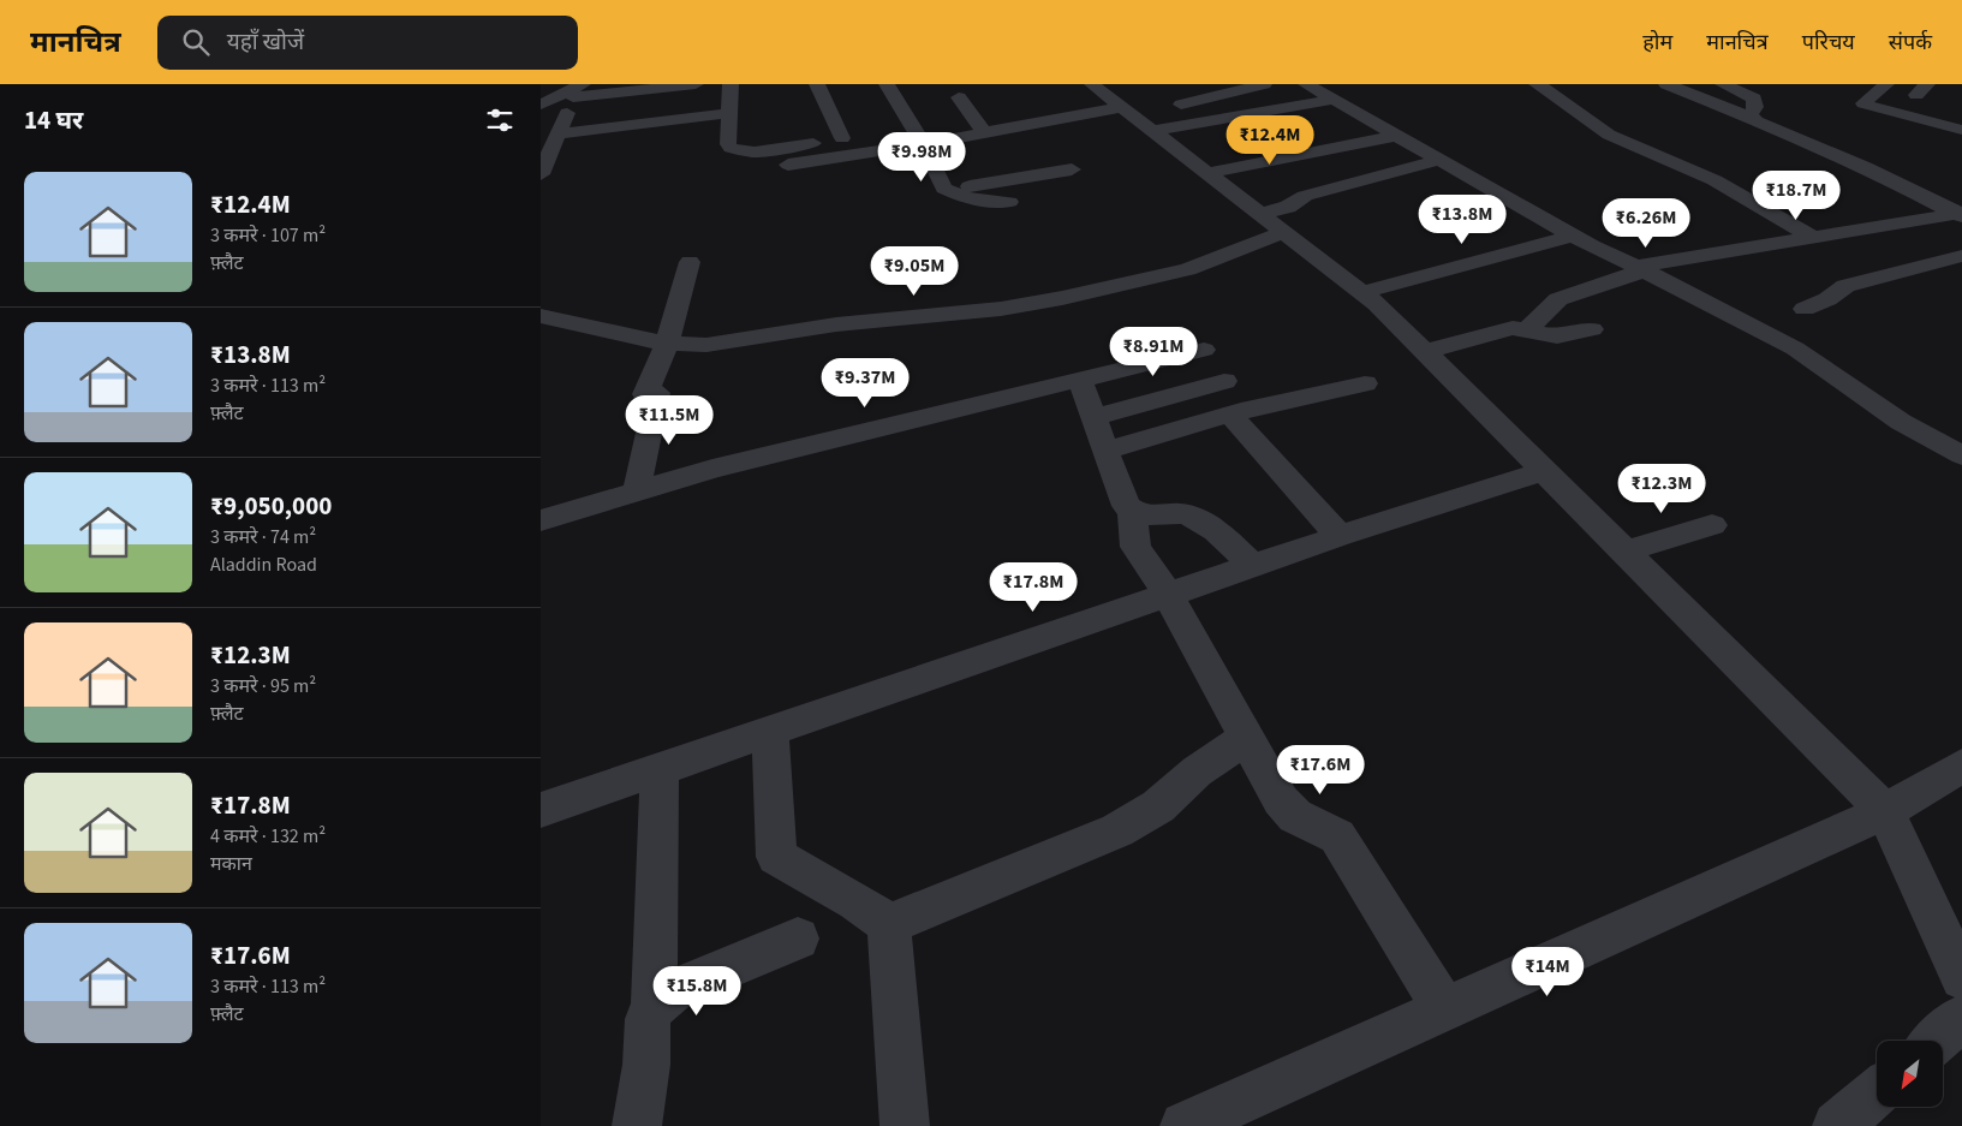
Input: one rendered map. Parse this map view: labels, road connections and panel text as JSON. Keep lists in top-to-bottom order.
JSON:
{
  "north": "bottom left",
  "page": {
    "header": "मानचित्र",
    "search": "यहाँ खोजें",
    "nav": [
      "होम",
      "मानचित्र",
      "परिचय",
      "संपर्क"
    ],
    "heading": "14 घर",
    "price": [
      "₹12.4M",
      "₹9.98M",
      "₹18.7M",
      "₹13.8M",
      "₹6.26M",
      "₹9.05M",
      "₹8.91M",
      "₹9.37M",
      "₹11.5M",
      "₹12.3M",
      "₹17.8M",
      "₹17.6M",
      "₹14M",
      "₹15.8M"
    ],
    "list": [
      {
        "name": "₹12.4M",
        "note": "3 कमरे · 107 m² · फ़्लैट"
      },
      {
        "name": "₹13.8M",
        "note": "3 कमरे · 113 m² · फ़्लैट"
      },
      {
        "name": "₹9,050,000",
        "note": "3 कमरे · 74 m² · Aladdin Road"
      },
      {
        "name": "₹12.3M",
        "note": "3 कमरे · 95 m² · फ़्लैट"
      },
      {
        "name": "₹17.8M",
        "note": "4 कमरे · 132 m² · मकान"
      },
      {
        "name": "₹17.6M",
        "note": "3 कमरे · 113 m² · फ़्लैट"
      }
    ]
  }
}
